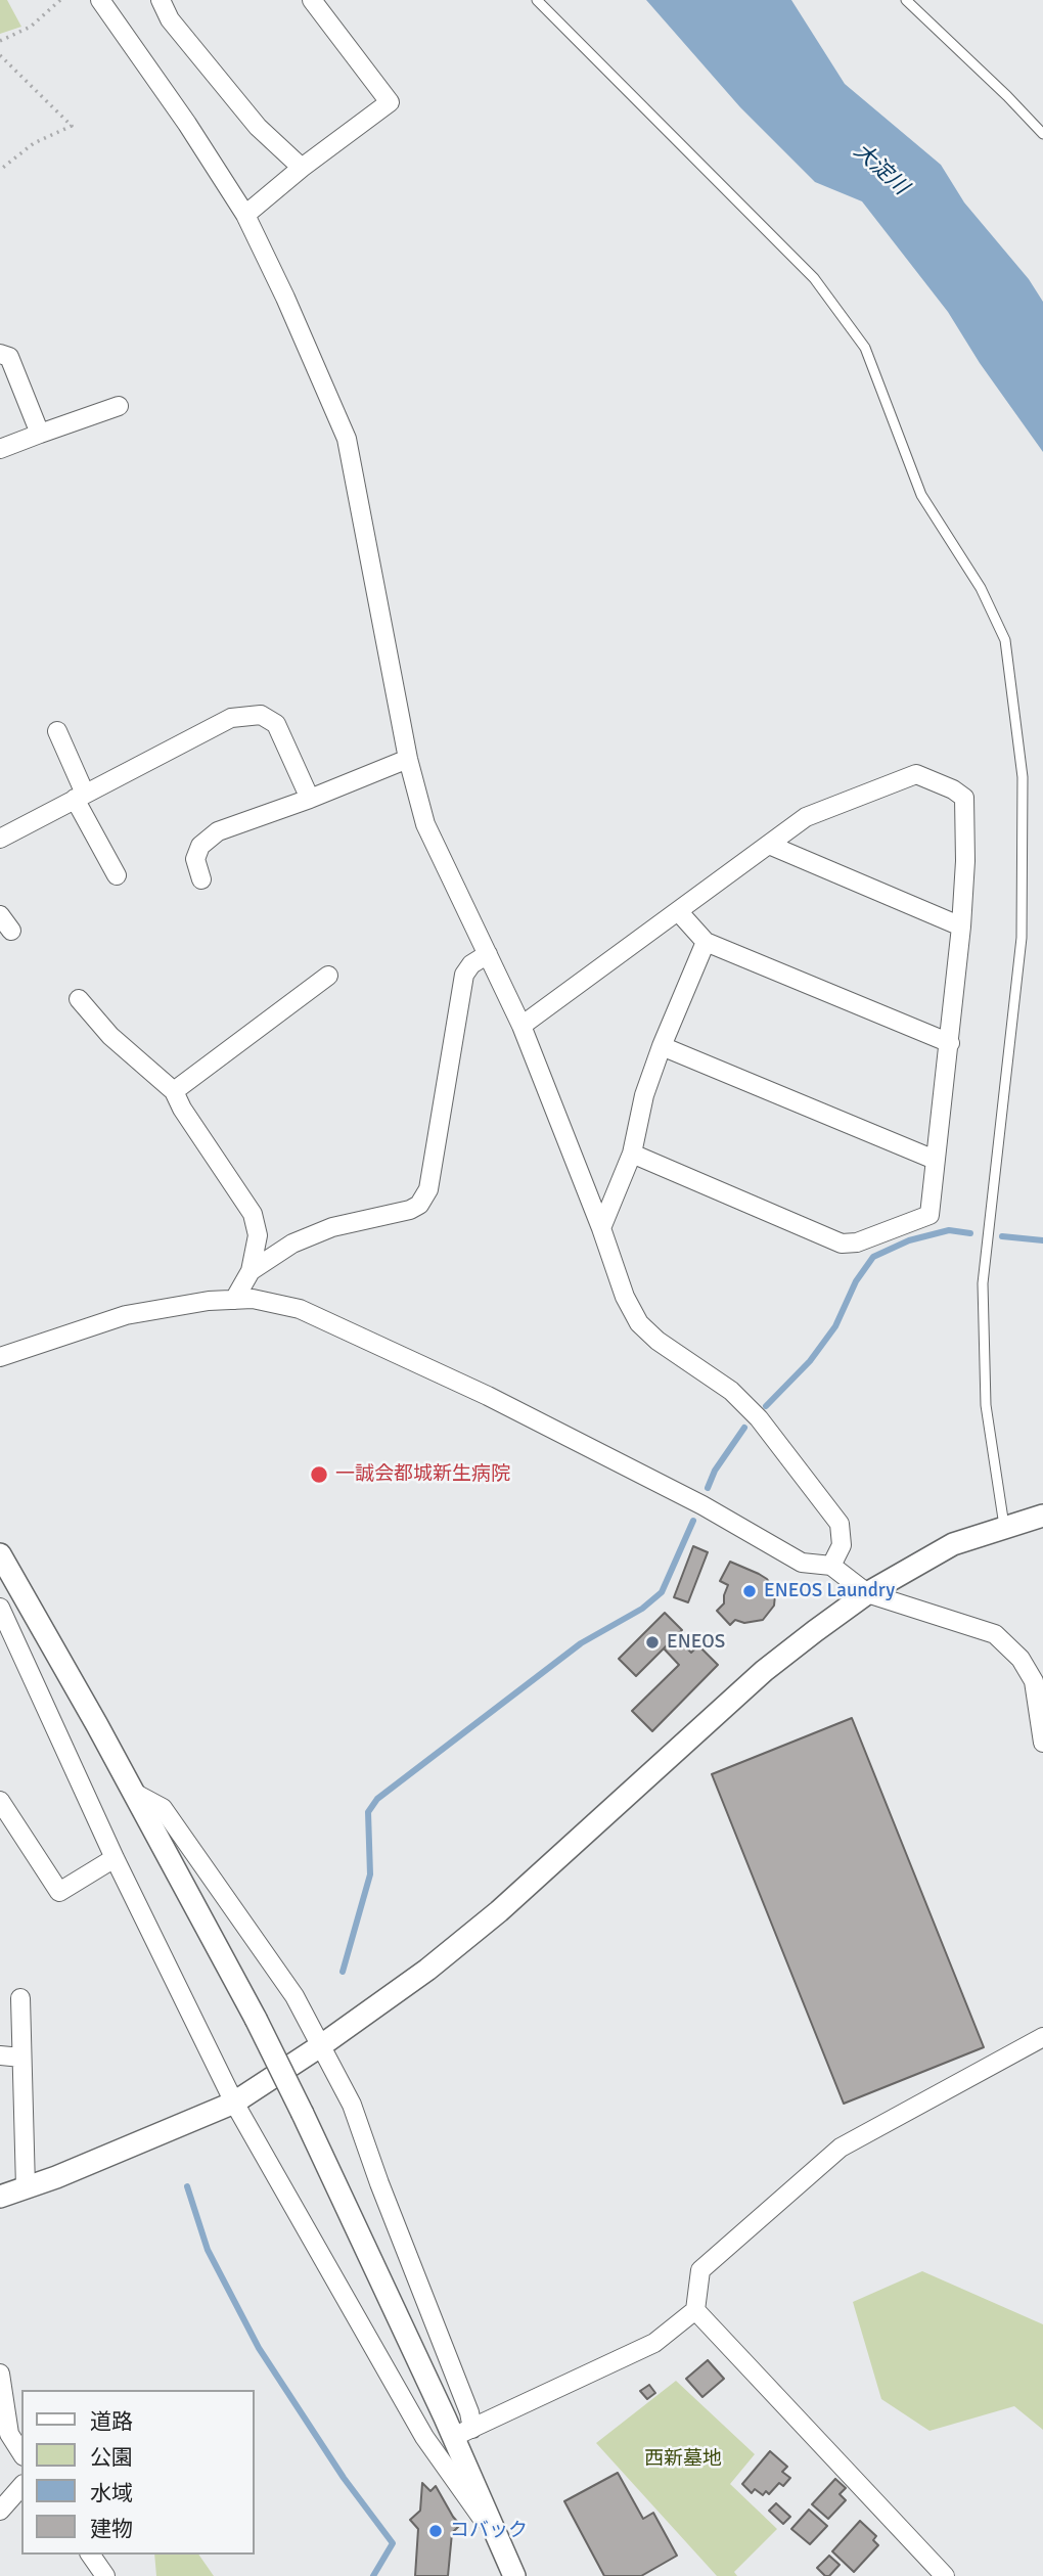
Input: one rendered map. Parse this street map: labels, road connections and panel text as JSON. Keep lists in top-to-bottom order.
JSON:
{
  "water": ["大淀川"],
  "parks": ["西新墓地"],
  "places": [
    "一誠会都城新生病院",
    "ENEOS Laundry",
    "ENEOS",
    "コバック"
  ],
  "legend": [
    "道路",
    "公園",
    "水域",
    "建物"
  ]
}
